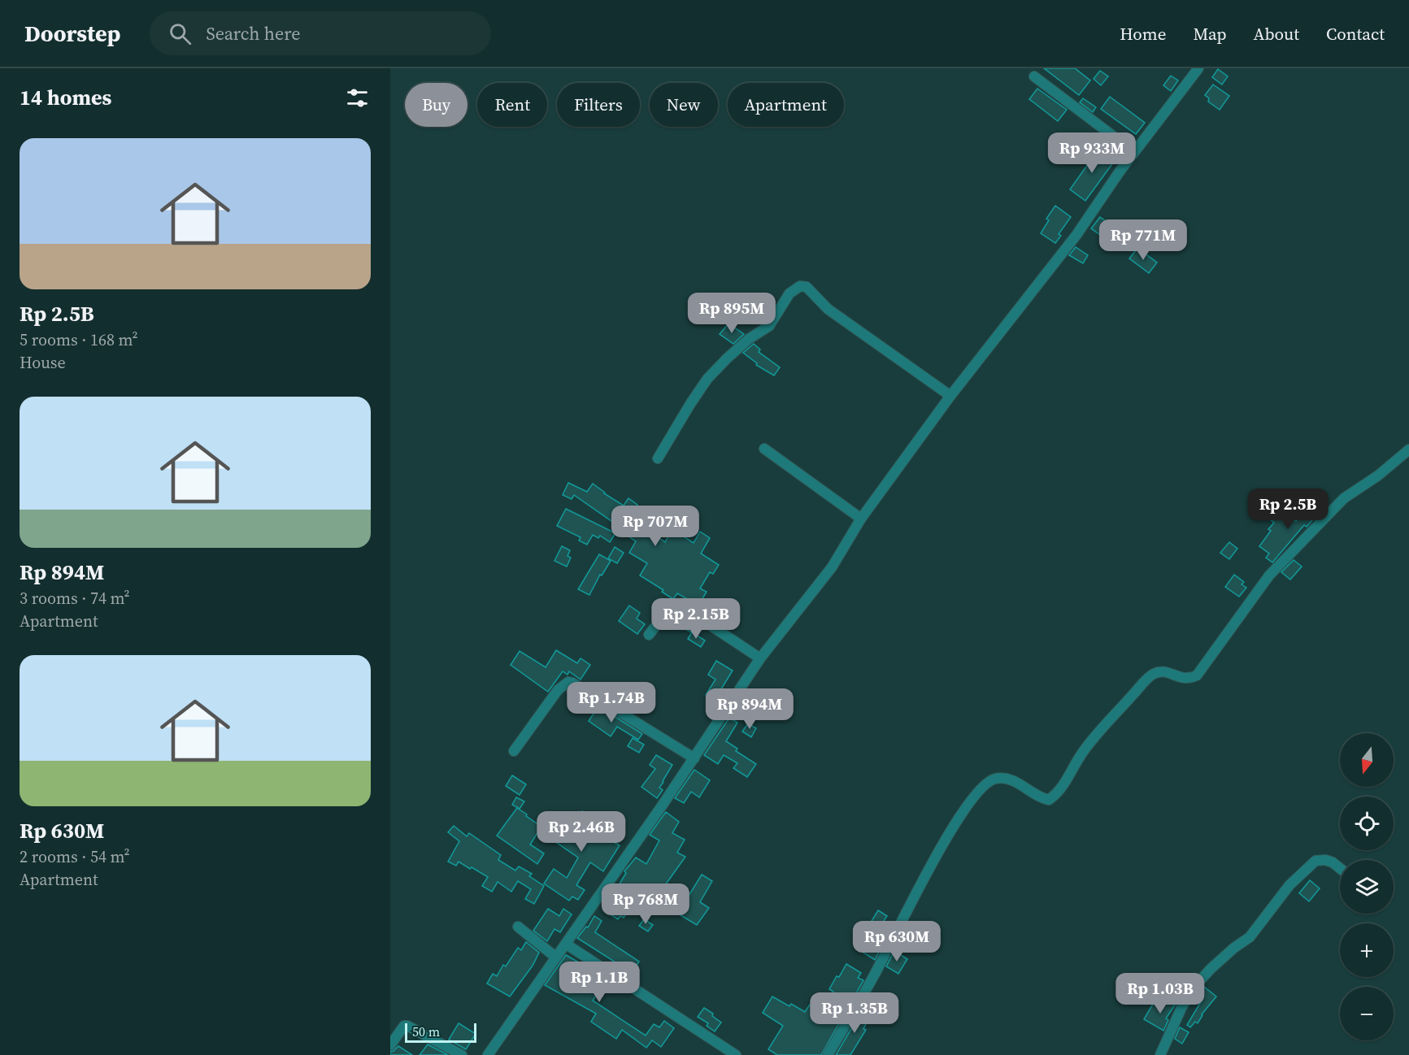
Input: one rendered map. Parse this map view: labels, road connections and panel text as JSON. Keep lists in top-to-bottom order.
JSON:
{
  "scale_bar": "50 m",
  "north": "bottom",
  "page": {
    "header": "Doorstep",
    "search": "Search here",
    "nav": [
      "Home",
      "Map",
      "About",
      "Contact"
    ],
    "heading": "14 homes",
    "chip": [
      "Buy",
      "Rent",
      "Filters",
      "New",
      "Apartment"
    ],
    "list": [
      {
        "name": "Rp 2.5B",
        "note": "5 rooms · 168 m² · House"
      },
      {
        "name": "Rp 894M",
        "note": "3 rooms · 74 m² · Apartment"
      },
      {
        "name": "Rp 630M",
        "note": "2 rooms · 54 m² · Apartment"
      }
    ],
    "price": [
      "Rp 933M",
      "Rp 771M",
      "Rp 895M",
      "Rp 2.5B",
      "Rp 707M",
      "Rp 2.15B",
      "Rp 1.74B",
      "Rp 894M",
      "Rp 2.46B",
      "Rp 768M",
      "Rp 630M",
      "Rp 1.1B",
      "Rp 1.03B",
      "Rp 1.35B"
    ],
    "map_buttons": ["+", "−"],
    "scale": "50 m"
  }
}
